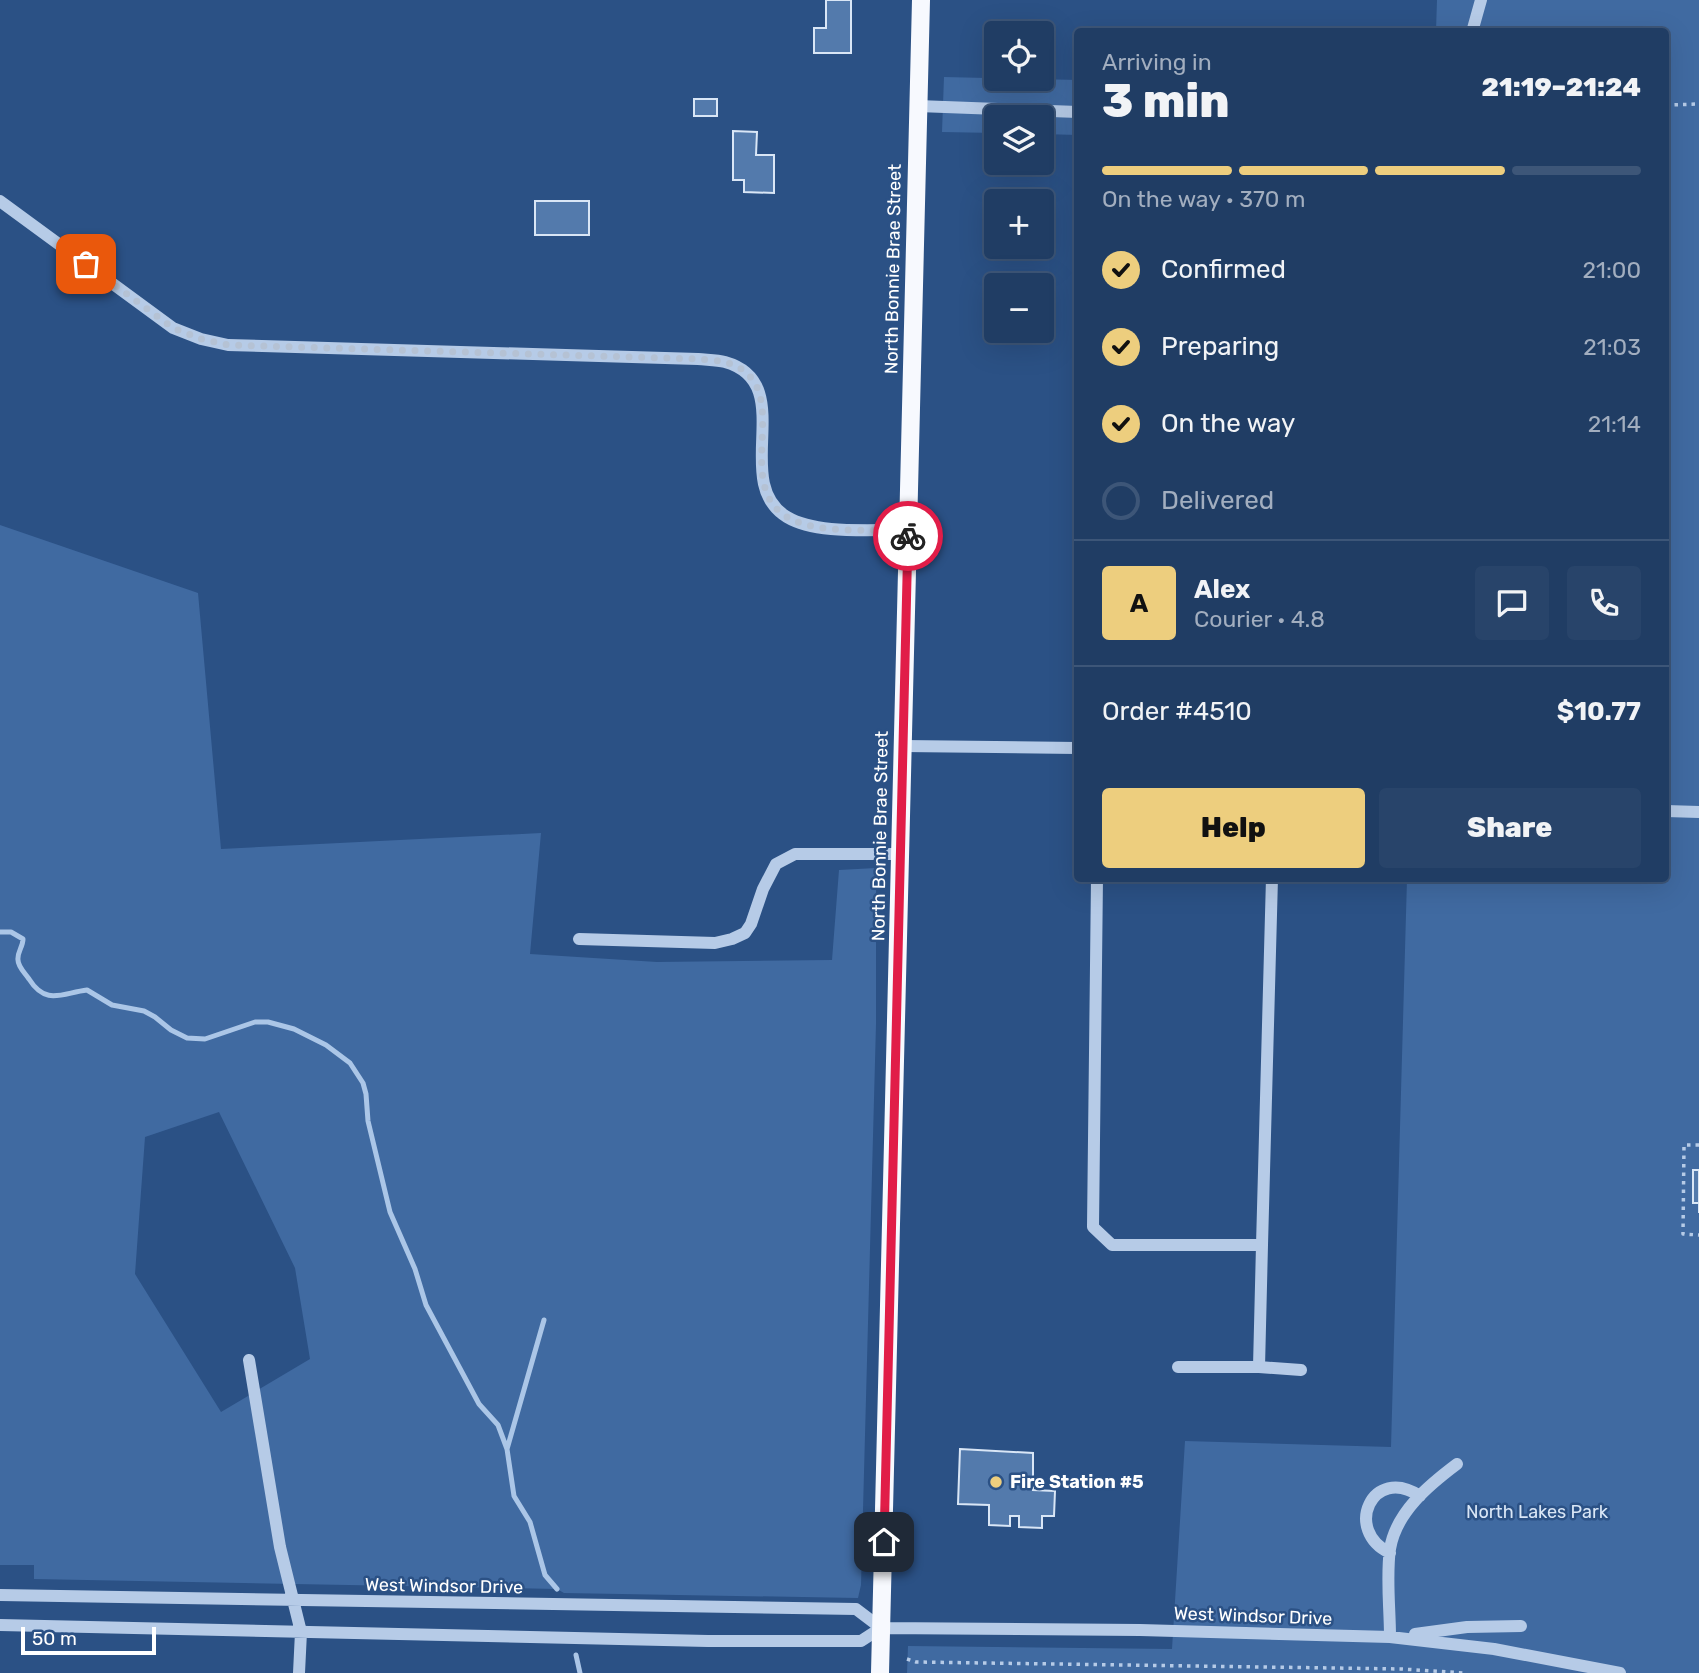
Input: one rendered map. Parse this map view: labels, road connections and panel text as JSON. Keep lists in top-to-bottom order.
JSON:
{
  "streets": {
    "main road": ["North Bonnie Brae Street"],
    "street": ["West Windsor Drive"]
  },
  "crossings": [
    ["North Bonnie Brae Street", "West Windsor Drive"]
  ],
  "parks": ["North Lakes Park"],
  "places": ["Fire Station #5"],
  "scale_bar": "50 m",
  "page": {
    "map_buttons": ["+", "−"],
    "heading": ["3 min", "Arriving in", "21:19–21:24"],
    "panel": [
      "Alex",
      "Courier · 4.8",
      "Order #4510",
      "$10.77"
    ],
    "bar": "On the way · 370 m",
    "list": [
      ["Confirmed", "21:00"],
      ["Preparing", "21:03"],
      ["On the way", "21:14"],
      "Delivered"
    ],
    "round": "A",
    "buttons": ["Help", "Share"],
    "scale": "50 m"
  }
}
